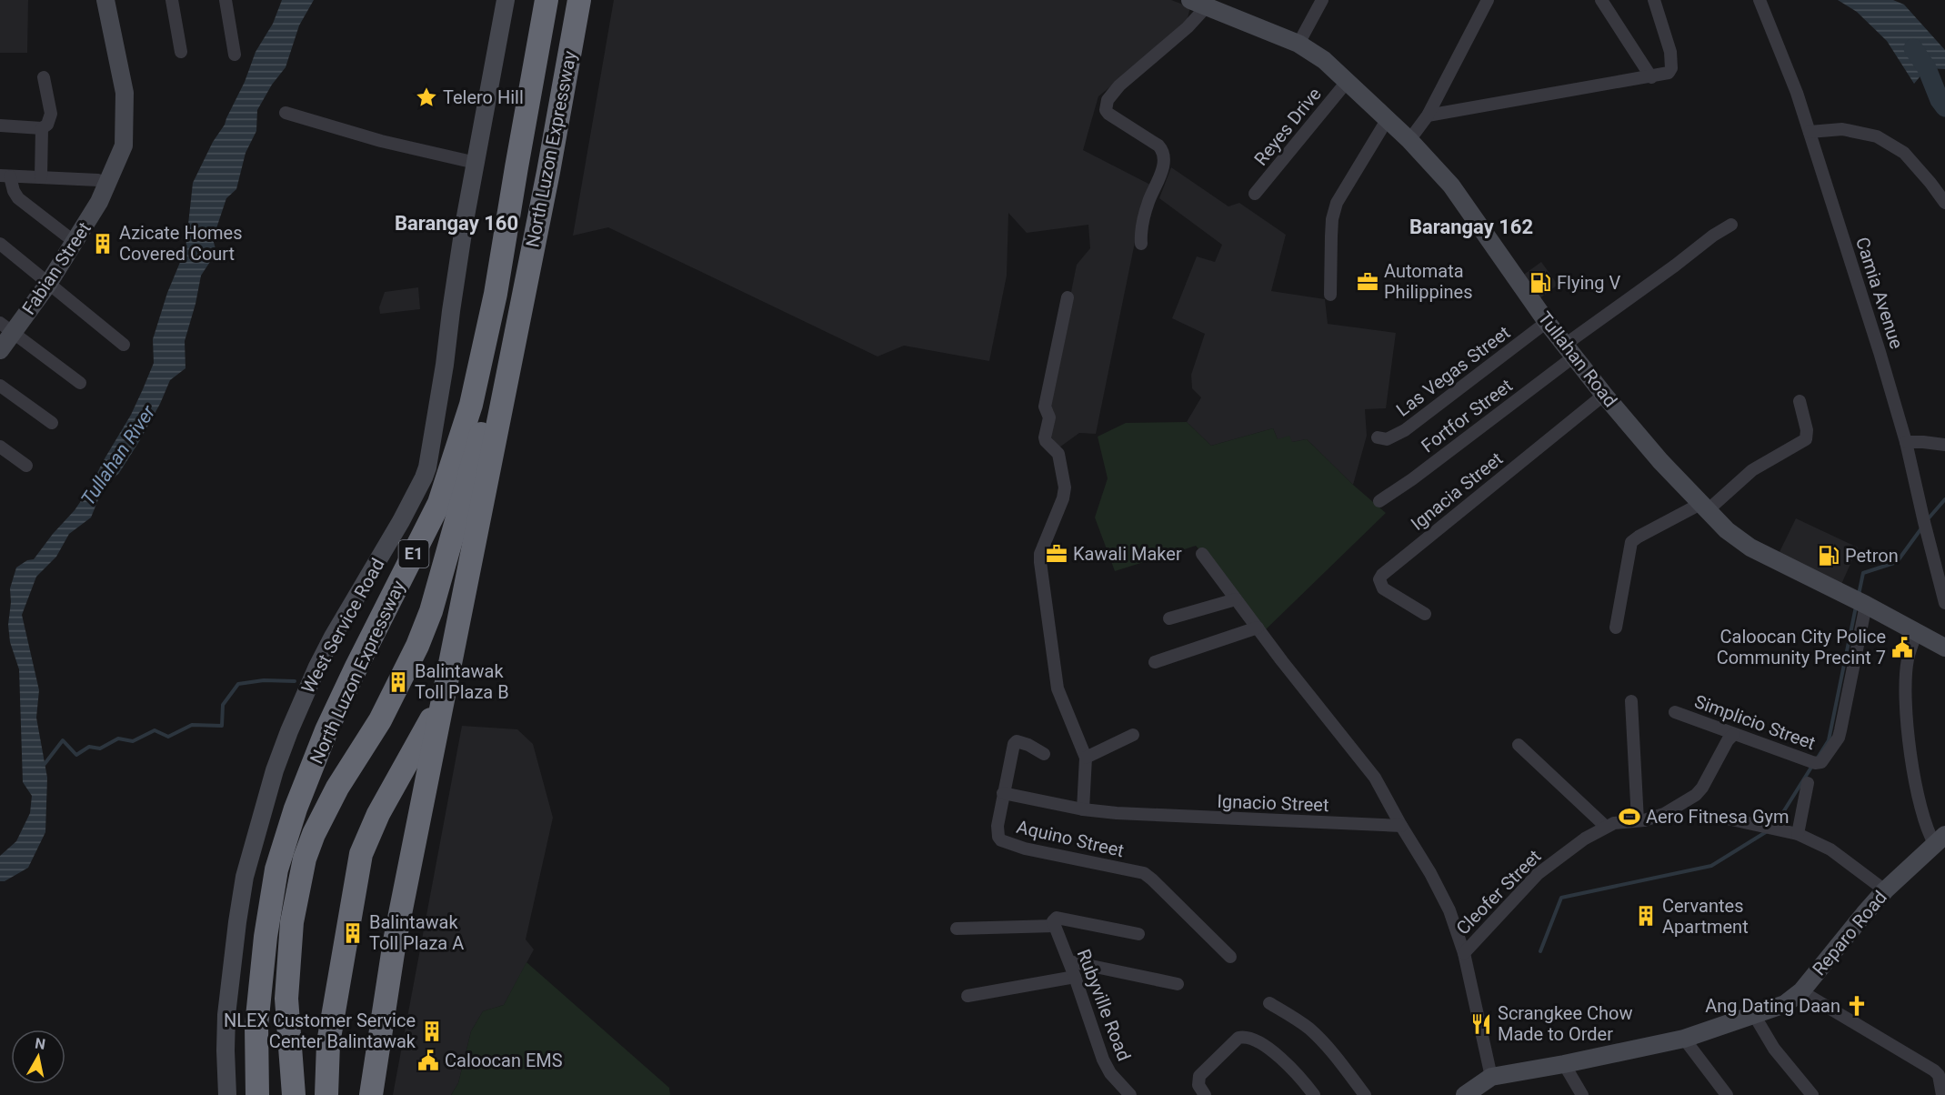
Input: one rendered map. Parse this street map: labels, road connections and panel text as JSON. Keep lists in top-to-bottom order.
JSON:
{
  "streets": {
    "highway": ["North Luzon Expressway", "E1"],
    "main road": [
      "Fabian Street",
      "Tullahan Road",
      "West Service Road",
      "Reparo Road"
    ],
    "street": [
      "Reyes Drive",
      "Camia Avenue",
      "Las Vegas Street",
      "Fortfor Street",
      "Ignacia Street",
      "Simplicio Street",
      "Ignacio Street",
      "Aquino Street",
      "Cleofer Street",
      "Rubyville Road"
    ]
  },
  "crossings": [
    ["Reyes Drive", "Tullahan Road"],
    ["Tullahan Road", "Las Vegas Street"],
    ["Tullahan Road", "Fortfor Street"],
    ["Tullahan Road", "Ignacia Street"],
    ["Tullahan Road", "Simplicio Street"],
    ["Simplicio Street", "Cleofer Street"],
    ["Ignacio Street", "Aquino Street"],
    ["Cleofer Street", "Reparo Road"]
  ],
  "districts": ["Barangay 160", "Barangay 162"],
  "water": ["Tullahan River"],
  "places": {
    "place": ["Telero Hill"],
    "building": [
      "Azicate Homes Covered Court",
      "Balintawak Toll Plaza B",
      "Cervantes Apartment",
      "Balintawak Toll Plaza A",
      "NLEX Customer Service Center Balintawak"
    ],
    "office": ["Automata Philippines", "Kawali Maker"],
    "fuel station": ["Flying V", "Petron"],
    "public building": ["Caloocan City Police Community Precint 7", "Caloocan EMS"],
    "sports": ["Aero Fitnesa Gym"],
    "church": ["Ang Dating Daan"],
    "restaurant": ["Scrangkee Chow Made to Order"]
  },
  "north": "top"
}
